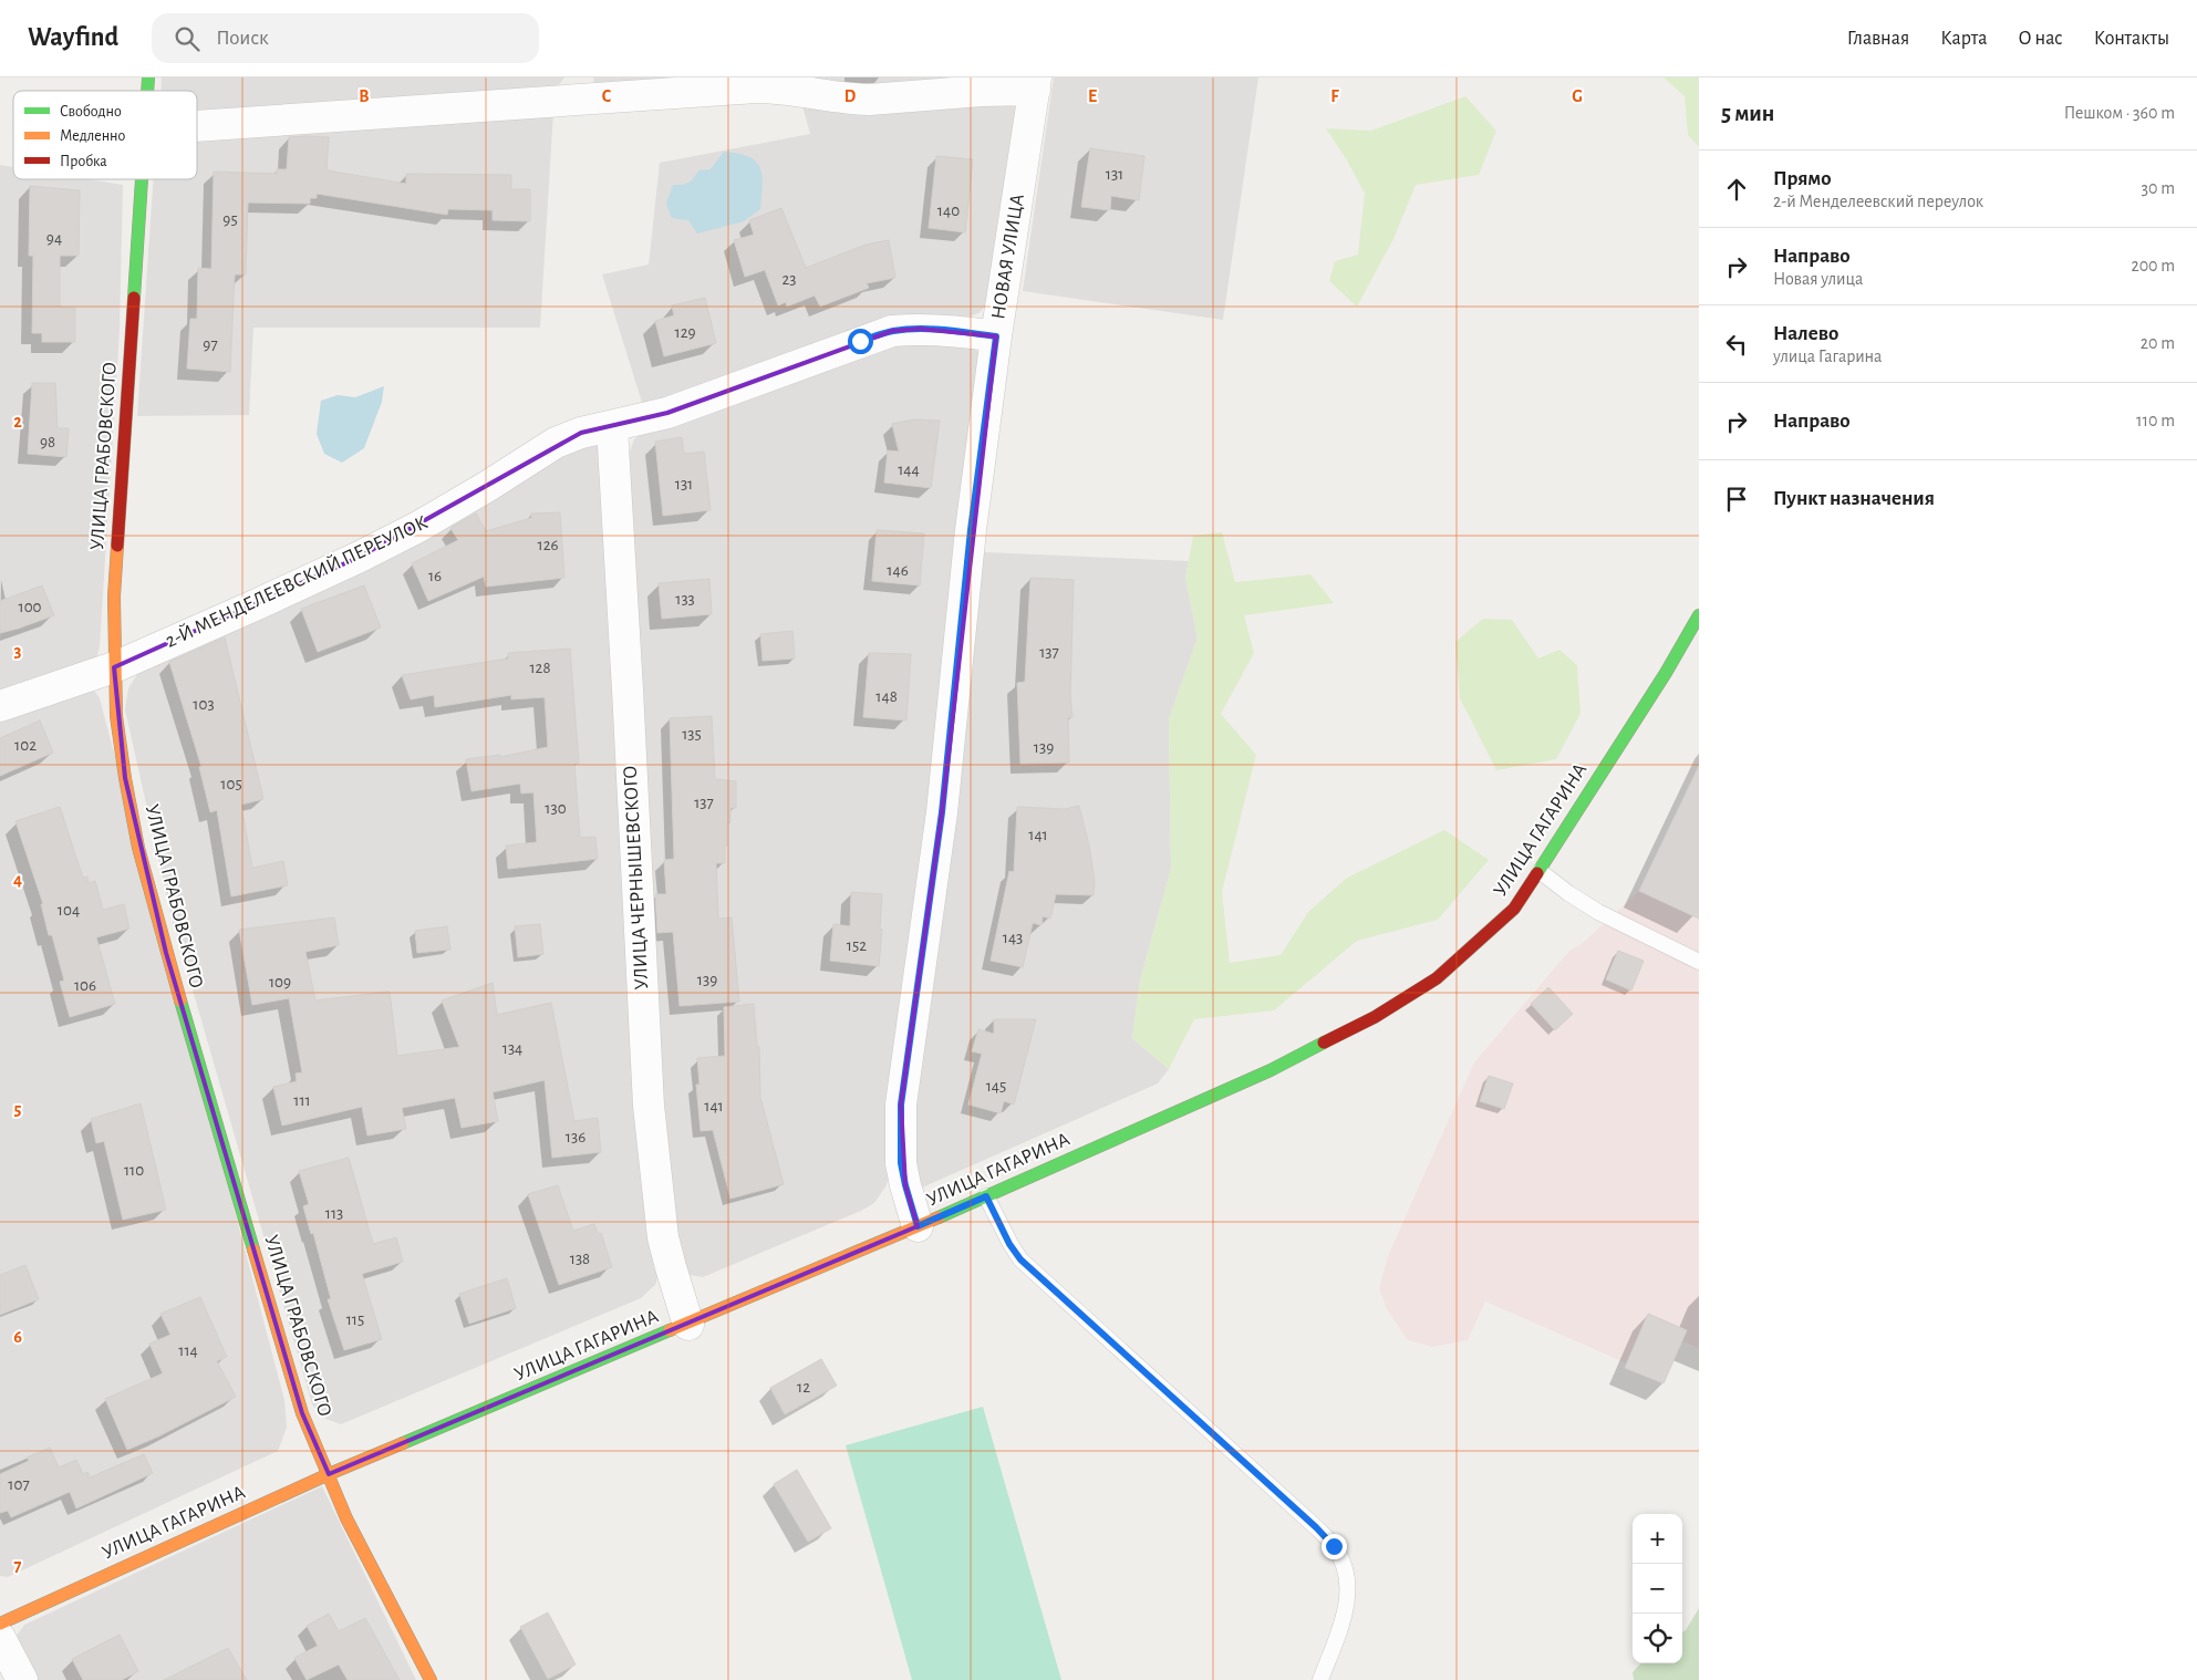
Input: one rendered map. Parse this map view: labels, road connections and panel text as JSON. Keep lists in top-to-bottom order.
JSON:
{
  "streets": {
    "main road": ["УЛИЦА ГРАБОВСКОГО", "УЛИЦА ГАГАРИНА"],
    "street": ["НОВАЯ УЛИЦА", "2-Й МЕНДЕЛЕЕВСКИЙ ПЕРЕУЛОК", "УЛИЦА ЧЕРНЫШЕВСКОГО"]
  },
  "crossings": [
    ["НОВАЯ УЛИЦА", "2-Й МЕНДЕЛЕЕВСКИЙ ПЕРЕУЛОК"],
    ["НОВАЯ УЛИЦА", "УЛИЦА ГАГАРИНА"],
    ["УЛИЦА ГРАБОВСКОГО", "2-Й МЕНДЕЛЕЕВСКИЙ ПЕРЕУЛОК"],
    ["УЛИЦА ГРАБОВСКОГО", "УЛИЦА ГАГАРИНА"],
    ["2-Й МЕНДЕЛЕЕВСКИЙ ПЕРЕУЛОК", "УЛИЦА ЧЕРНЫШЕВСКОГО"],
    ["УЛИЦА ГАГАРИНА", "УЛИЦА ЧЕРНЫШЕВСКОГО"]
  ],
  "house_numbers": [
    "131",
    "140",
    "95",
    "94",
    "23",
    "129",
    "97",
    "98",
    "144",
    "131",
    "126",
    "146",
    "16",
    "133",
    "100",
    "137",
    "128",
    "148",
    "103",
    "135",
    "102",
    "139",
    "105",
    "137",
    "130",
    "141",
    "104",
    "143",
    "152",
    "139",
    "109",
    "106",
    "134",
    "145",
    "111",
    "141",
    "136",
    "110",
    "113",
    "138",
    "115",
    "114",
    "12",
    "107"
  ],
  "legend": ["Свободно", "Медленно", "Пробка"],
  "page": {
    "header": "Wayfind",
    "search": "Поиск",
    "nav": [
      "Главная",
      "Карта",
      "О нас",
      "Контакты"
    ],
    "heading": ["5 мин", "Пешком · 360 m"],
    "list": [
      ["Прямо", "2-й Менделеевский переулок", "30 m"],
      ["Направо", "Новая улица", "200 m"],
      ["Налево", "улица Гагарина", "20 m"],
      ["Направо", "110 m"],
      "Пункт назначения"
    ],
    "map_buttons": ["+", "−"]
  },
  "grid": {
    "columns": [
      "B",
      "C",
      "D",
      "E",
      "F",
      "G"
    ],
    "rows": [
      "2",
      "3",
      "4",
      "5",
      "6",
      "7"
    ]
  }
}
